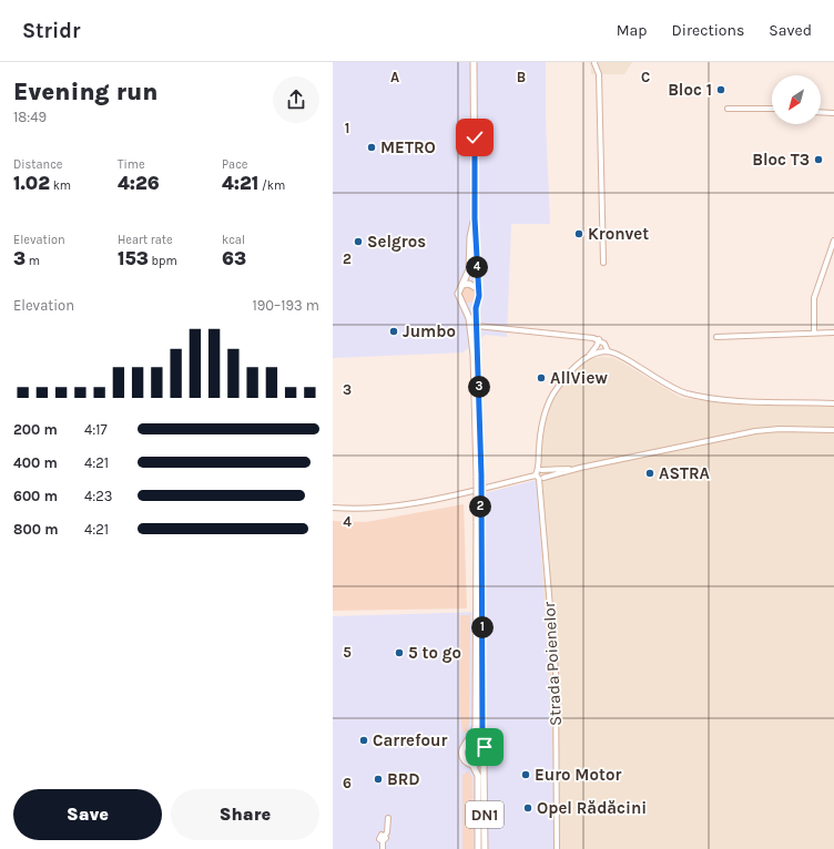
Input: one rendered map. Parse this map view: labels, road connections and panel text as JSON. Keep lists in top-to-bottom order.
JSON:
{
  "streets": {
    "main road": ["DN1"],
    "street": ["Strada Poienelor"]
  },
  "places": [
    "Bloc 1",
    "METRO",
    "Bloc T3",
    "Kronvet",
    "Selgros",
    "Jumbo",
    "AllView",
    "ASTRA",
    "5 to go",
    "Carrefour",
    "Euro Motor",
    "BRD",
    "Opel Rădăcini"
  ],
  "north": "bottom left",
  "page": {
    "header": "Stridr",
    "nav": ["Map", "Directions", "Saved"],
    "heading": ["Evening run", "18:49"],
    "stats": [
      ["Distance", "1.02 km"],
      ["Time", "4:26"],
      ["Pace", "4:21 /km"],
      ["Elevation", "3 m"],
      ["Heart rate", "153 bpm"],
      ["kcal", "63"]
    ],
    "pins": [
      "4",
      "3",
      "2",
      "1"
    ],
    "chart": ["Elevation", "190–193 m"],
    "list": [
      {
        "name": "200 m",
        "note": "4:17"
      },
      {
        "name": "400 m",
        "note": "4:21"
      },
      {
        "name": "600 m",
        "note": "4:23"
      },
      {
        "name": "800 m",
        "note": "4:21"
      }
    ],
    "buttons": ["Save", "Share"]
  },
  "grid": {
    "columns": ["A", "B", "C"],
    "rows": [
      "1",
      "2",
      "3",
      "4",
      "5",
      "6"
    ]
  }
}
